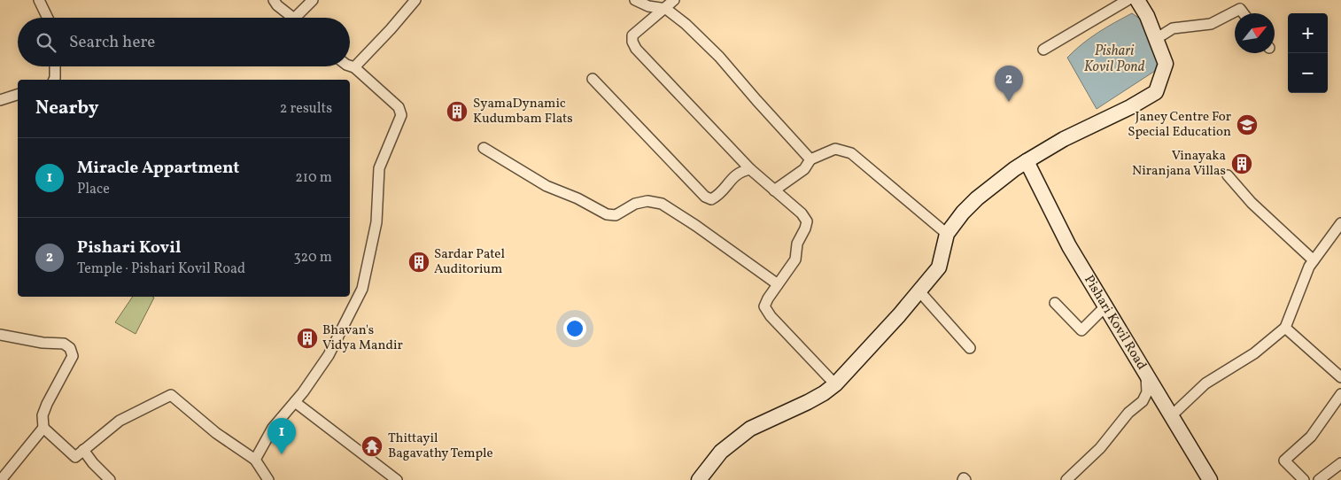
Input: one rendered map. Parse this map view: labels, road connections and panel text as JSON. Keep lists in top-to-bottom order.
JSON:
{
  "streets": {
    "street": ["Pishari Kovil Road"]
  },
  "water": ["Pishari Kovil Pond"],
  "places": {
    "building": [
      "SyamaDynamic Kudumbam Flats",
      "Vinayaka Niranjana Villas",
      "Sardar Patel Auditorium",
      "Bhavan's Vidya Mandir"
    ],
    "school or university": ["Janey Centre For Special Education"],
    "temple": ["Thittayil Bagavathy Temple"]
  },
  "north": "top right",
  "page": {
    "map_buttons": ["+", "−"],
    "search": "Search here",
    "pins": ["2", "1"],
    "heading": ["Nearby", "2 results"],
    "list": [
      {
        "mark": "1",
        "name": "Miracle Appartment",
        "note": "Place",
        "value": "210 m"
      },
      {
        "mark": "2",
        "name": "Pishari Kovil",
        "note": "Temple · Pishari Kovil Road",
        "value": "320 m"
      }
    ]
  }
}
